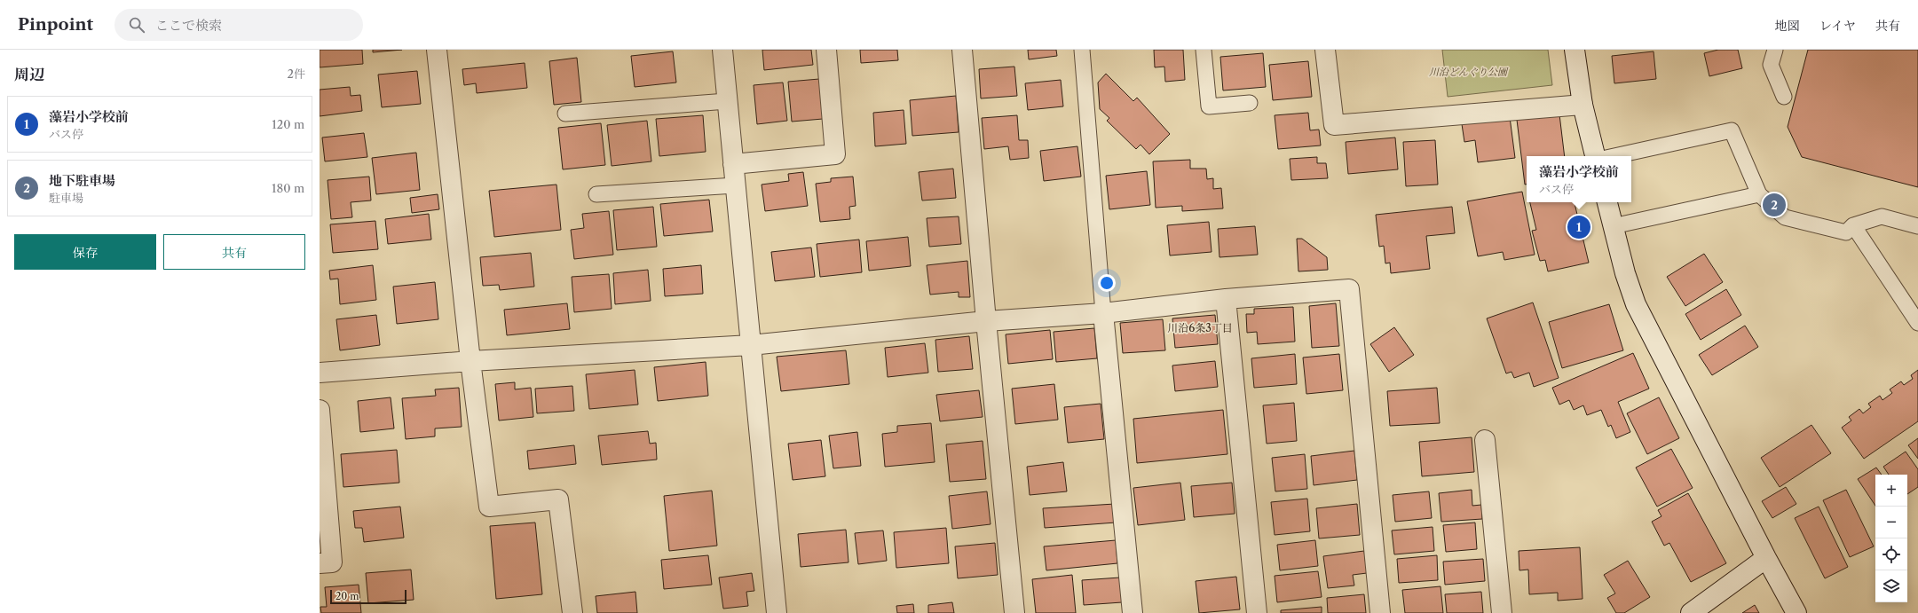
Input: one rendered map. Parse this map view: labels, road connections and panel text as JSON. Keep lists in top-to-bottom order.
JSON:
{
  "districts": ["川沿6条3丁目"],
  "parks": ["川沿どんぐり公園"],
  "scale_bar": "20 m",
  "page": {
    "header": "Pinpoint",
    "search": "ここで検索",
    "nav": ["地図", "レイヤ", "共有"],
    "heading": ["周辺", "2件"],
    "list": [
      {
        "mark": "1",
        "name": "藻岩小学校前",
        "note": "バス停",
        "value": "120 m"
      },
      {
        "mark": "2",
        "name": "地下駐車場",
        "note": "駐車場",
        "value": "180 m"
      }
    ],
    "popup": ["藻岩小学校前", "バス停"],
    "pins": ["2", "1"],
    "buttons": ["保存", "共有"],
    "map_buttons": ["+", "−"],
    "scale": "20 m"
  }
}
